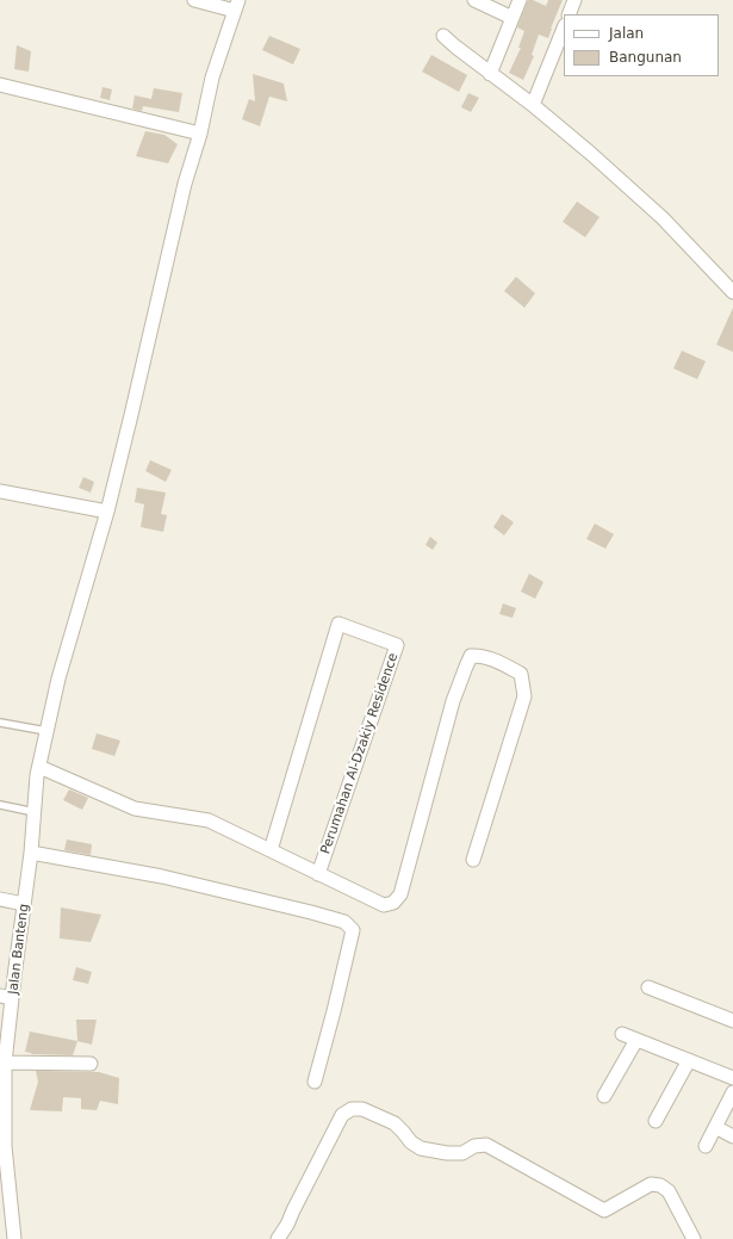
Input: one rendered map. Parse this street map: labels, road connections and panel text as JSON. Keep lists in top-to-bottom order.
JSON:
{
  "streets": {
    "street": ["Perumahan Al-Dzakiy Residence", "Jalan Banteng"]
  },
  "legend": ["Jalan", "Bangunan"]
}
